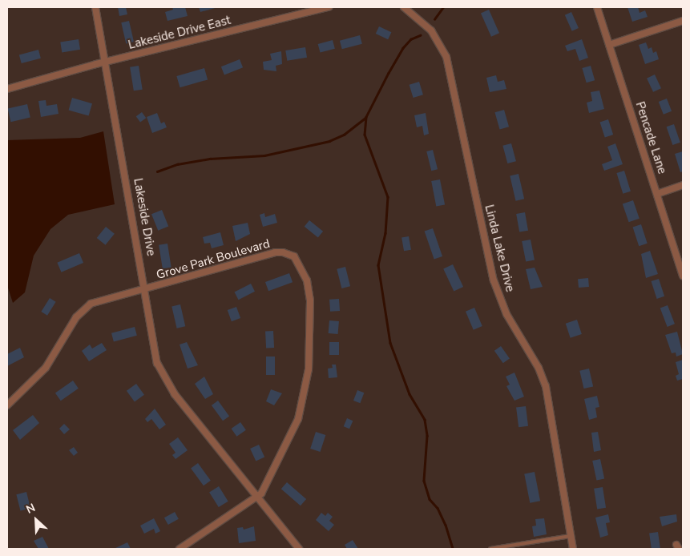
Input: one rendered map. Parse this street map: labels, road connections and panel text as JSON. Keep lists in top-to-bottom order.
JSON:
{
  "streets": {
    "street": [
      "Lakeside Drive East",
      "Pencade Lane",
      "Lakeside Drive",
      "Linda Lake Drive",
      "Grove Park Boulevard"
    ]
  },
  "crossings": [
    ["Lakeside Drive East", "Lakeside Drive"],
    ["Lakeside Drive", "Grove Park Boulevard"]
  ],
  "north": "top left"
}
